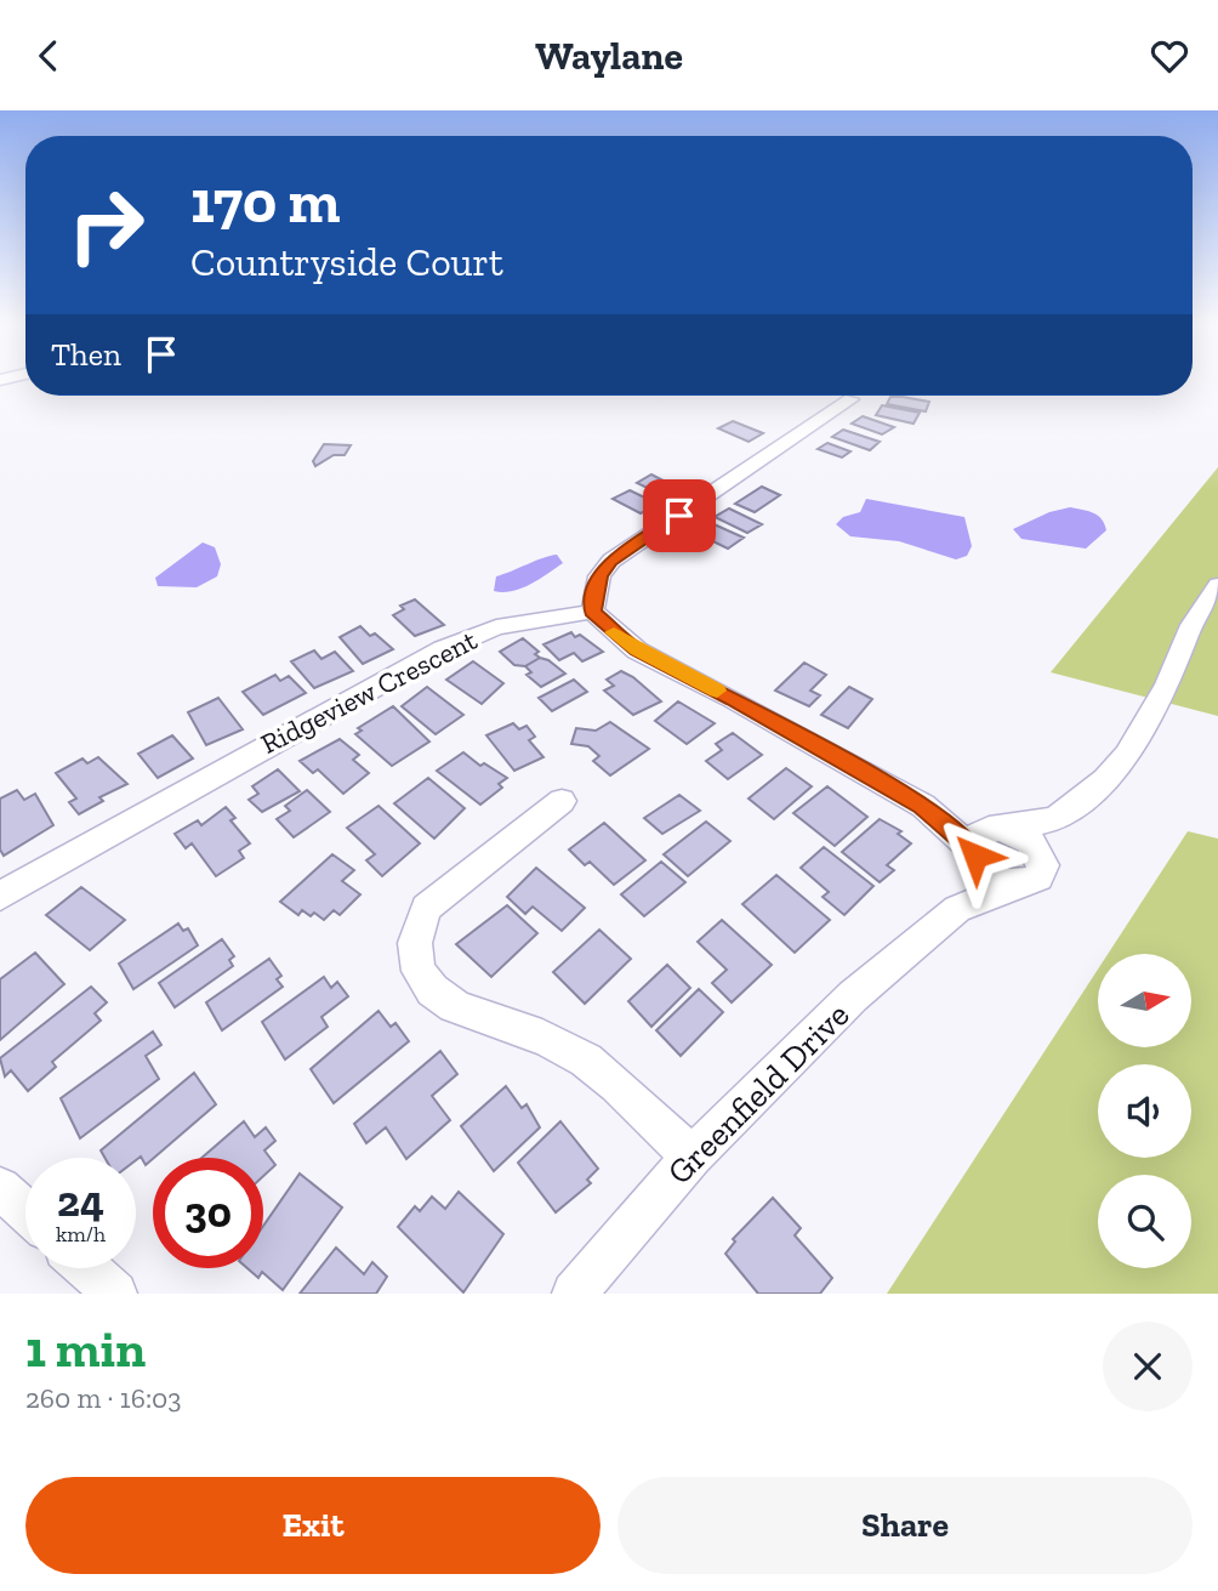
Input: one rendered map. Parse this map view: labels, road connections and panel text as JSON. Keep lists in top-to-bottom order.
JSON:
{
  "streets": {
    "street": ["Ridgeview Crescent", "Greenfield Drive"]
  },
  "north": "right",
  "page": {
    "header": "Waylane",
    "turn": ["170 m", "Countryside Court"],
    "then": "Then",
    "speed": "24 km/h",
    "limit": "30",
    "heading": ["1 min", "260 m · 16:03"],
    "buttons": ["Exit", "Share"]
  }
}
